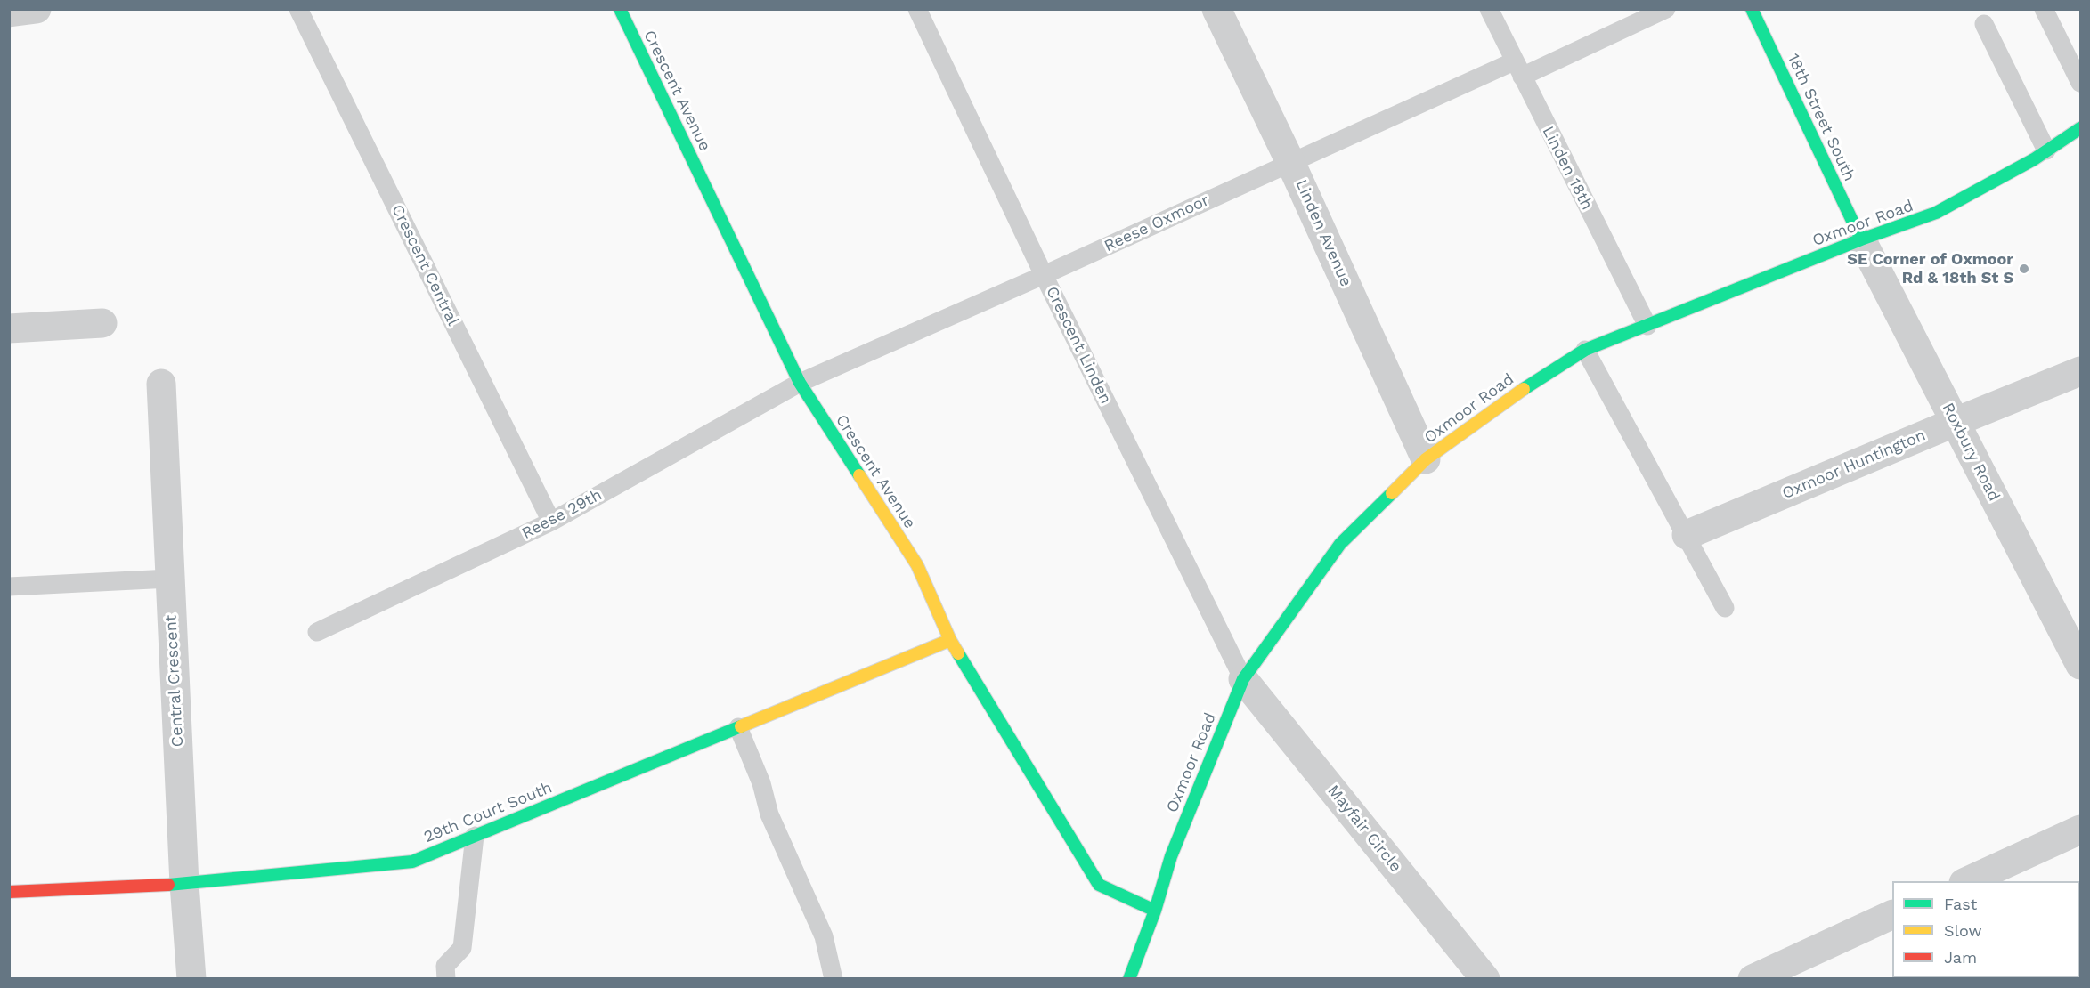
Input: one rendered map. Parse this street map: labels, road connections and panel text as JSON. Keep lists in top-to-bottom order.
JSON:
{
  "streets": {
    "street": [
      "Crescent Avenue",
      "18th Street South",
      "Oxmoor Road",
      "Linden Avenue",
      "Roxbury Road",
      "Oxmoor Huntington",
      "Central Crescent",
      "29th Court South",
      "Mayfair Circle"
    ],
    "lane": [
      "Linden 18th",
      "Reese Oxmoor",
      "Crescent Central",
      "Crescent Linden",
      "Reese 29th"
    ]
  },
  "crossings": [
    ["Crescent Avenue", "Reese Oxmoor"],
    ["Crescent Avenue", "Oxmoor Road"],
    ["Crescent Avenue", "Reese 29th"],
    ["Crescent Avenue", "29th Court South"],
    ["18th Street South", "Oxmoor Road"],
    ["18th Street South", "Roxbury Road"],
    ["Linden 18th", "Reese Oxmoor"],
    ["Linden 18th", "Oxmoor Road"],
    ["Reese Oxmoor", "Linden Avenue"],
    ["Reese Oxmoor", "Crescent Linden"],
    ["Reese Oxmoor", "Reese 29th"],
    ["Oxmoor Road", "Linden Avenue"],
    ["Oxmoor Road", "Crescent Linden"],
    ["Oxmoor Road", "Roxbury Road"],
    ["Oxmoor Road", "Mayfair Circle"],
    ["Crescent Central", "Reese 29th"],
    ["Crescent Linden", "Mayfair Circle"],
    ["Roxbury Road", "Oxmoor Huntington"],
    ["Central Crescent", "29th Court South"]
  ],
  "places": ["SE Corner of Oxmoor Rd & 18th St S"],
  "legend": ["Fast", "Slow", "Jam"]
}
